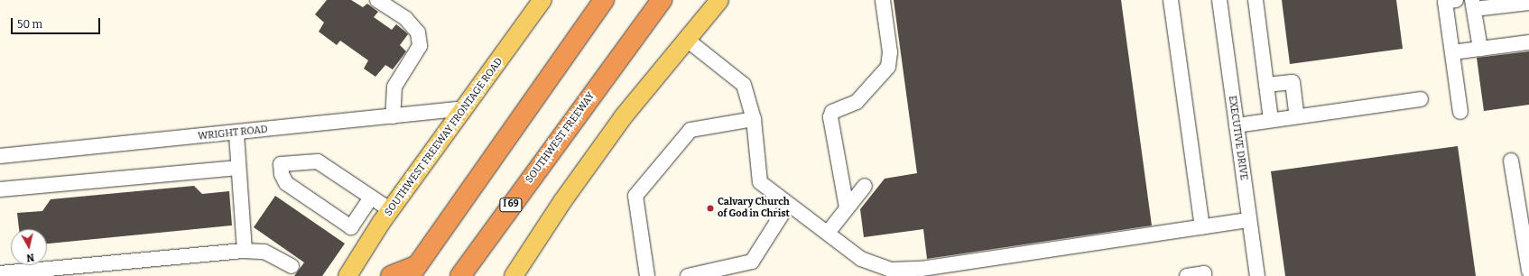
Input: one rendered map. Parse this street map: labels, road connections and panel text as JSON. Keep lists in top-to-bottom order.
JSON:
{
  "streets": {
    "highway": ["SOUTHWEST FREEWAY", "I 69"],
    "main road": ["SOUTHWEST FREEWAY FRONTAGE ROAD"],
    "street": ["WRIGHT ROAD", "EXECUTIVE DRIVE"]
  },
  "crossings": [
    ["WRIGHT ROAD", "SOUTHWEST FREEWAY FRONTAGE ROAD"]
  ],
  "places": ["Calvary Church of God in Christ"],
  "scale_bar": "50 m",
  "north": "bottom"
}
